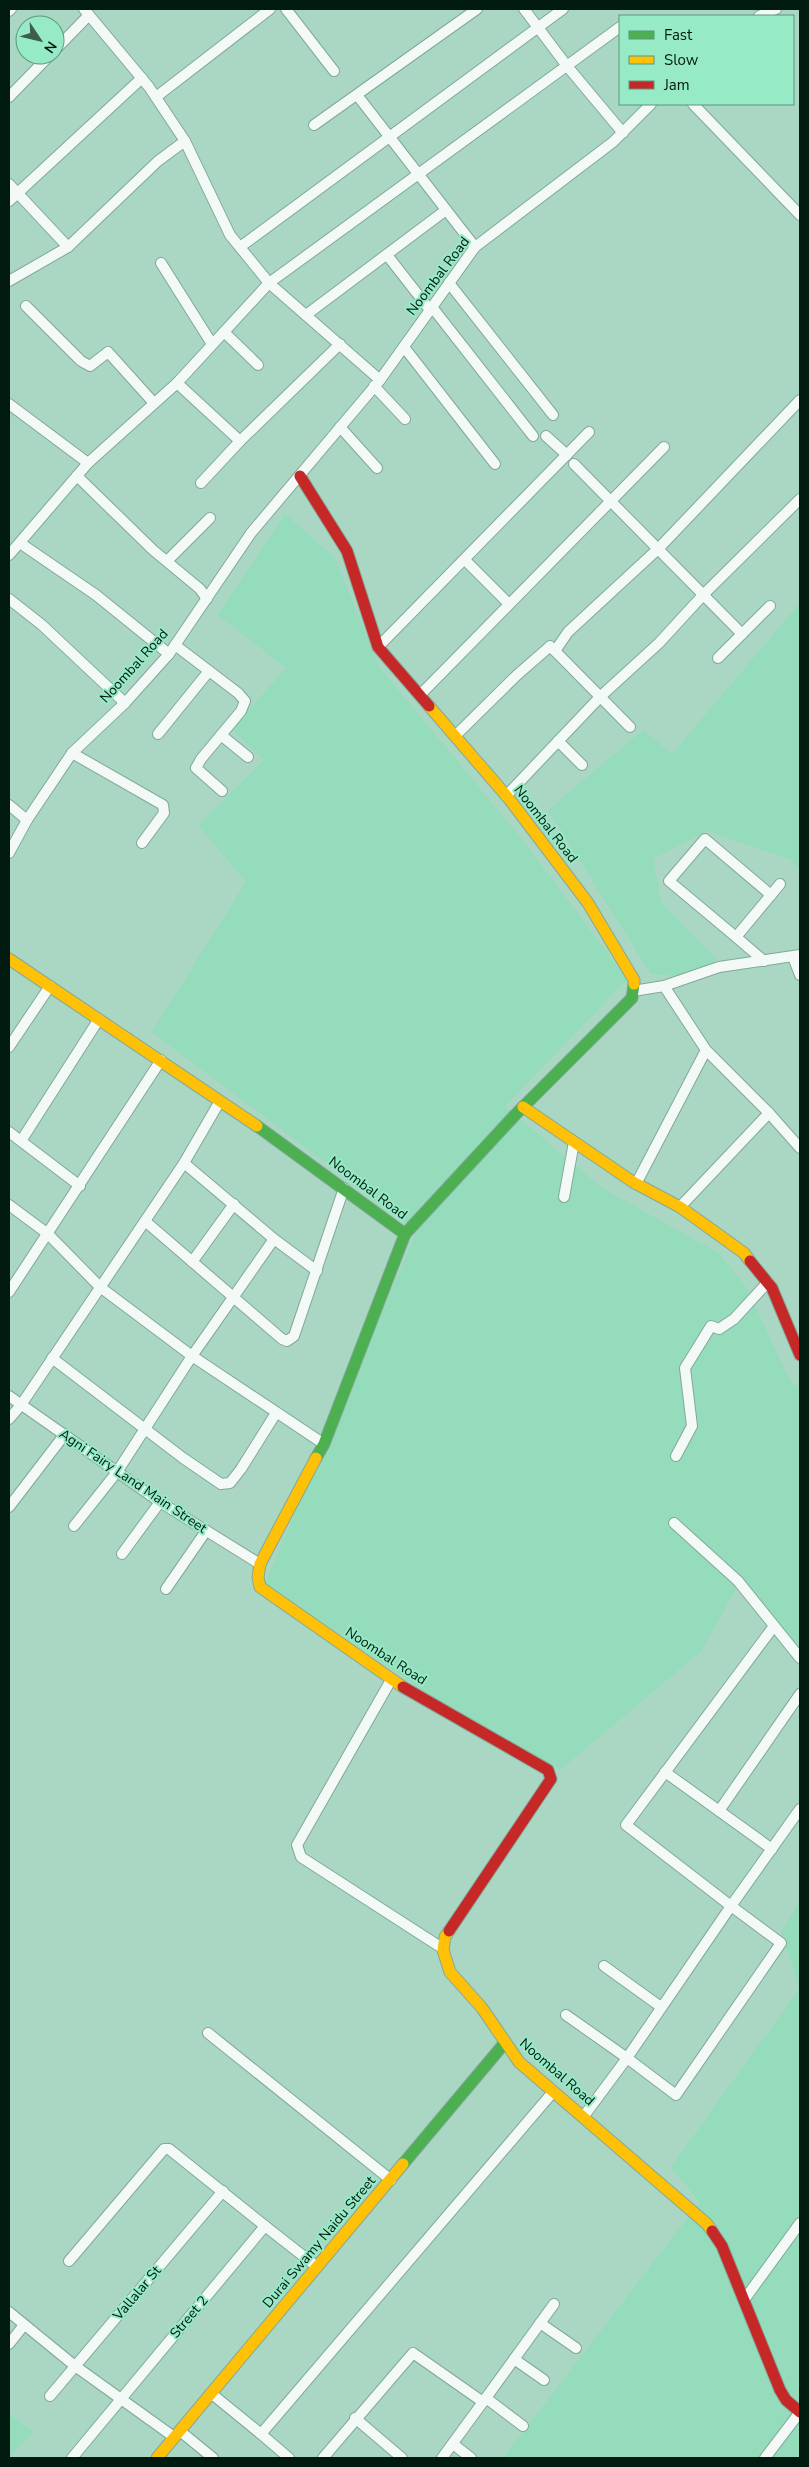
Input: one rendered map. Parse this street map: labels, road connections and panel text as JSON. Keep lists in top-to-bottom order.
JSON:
{
  "streets": {
    "street": [
      "Noombal Road",
      "Agni Fairy Land Main Street",
      "Durai Swamy Naidu Street",
      "Vallalar St",
      "Street 2"
    ]
  },
  "crossings": [
    ["Noombal Road", "Agni Fairy Land Main Street"],
    ["Noombal Road", "Durai Swamy Naidu Street"]
  ],
  "legend": ["Fast", "Slow", "Jam"],
  "north": "bottom right"
}
